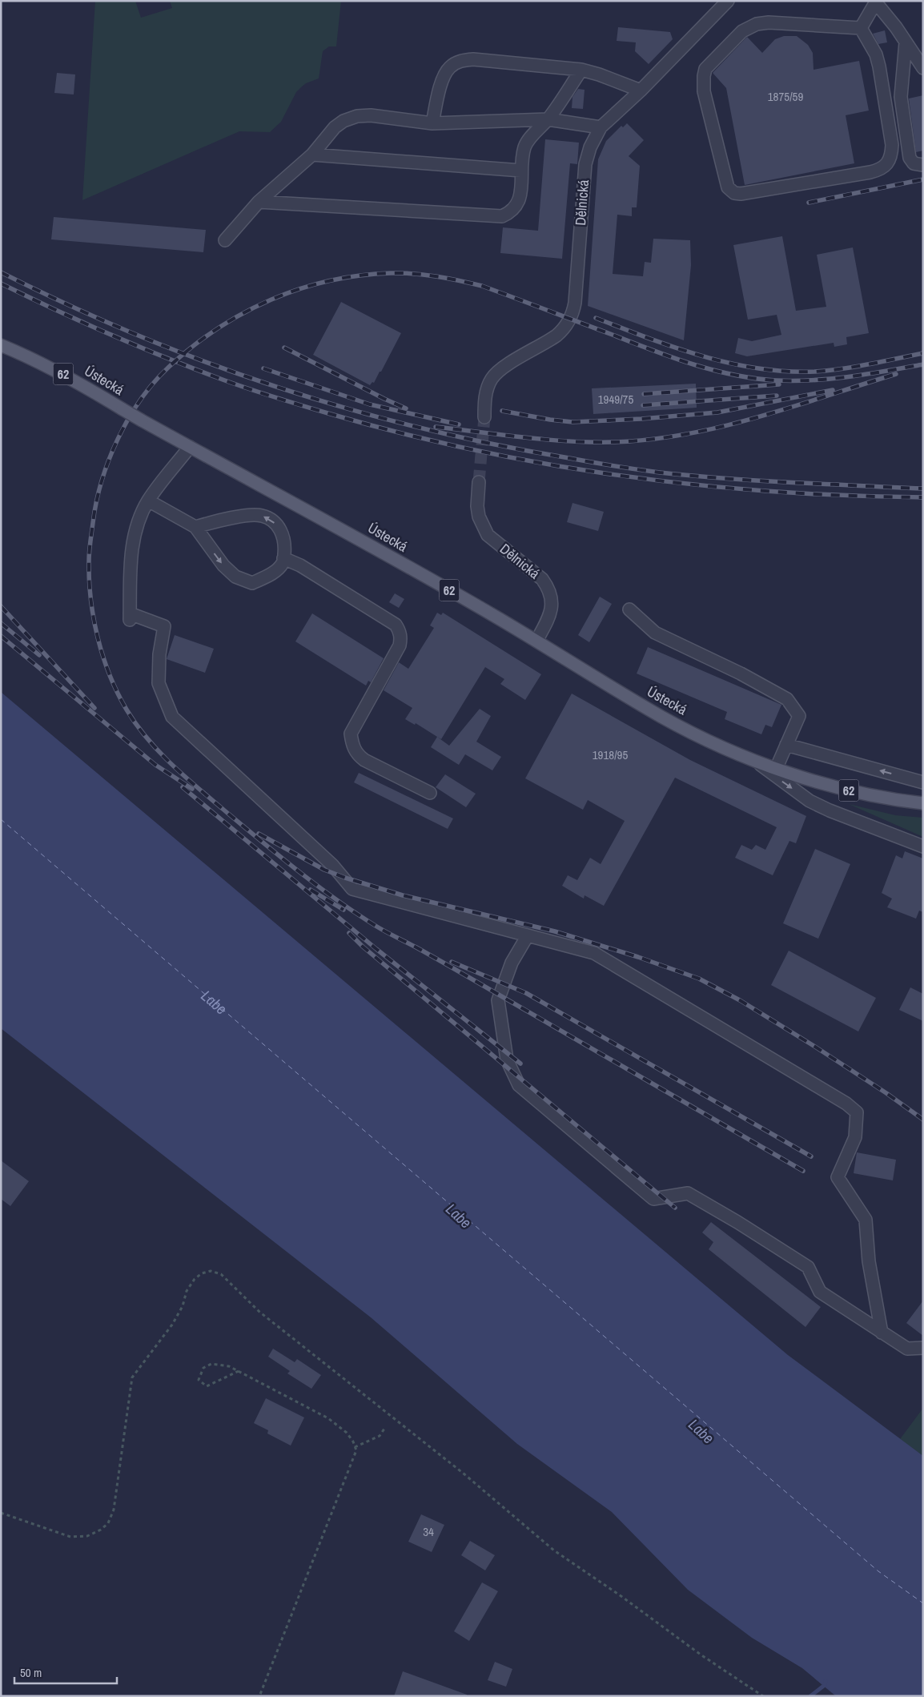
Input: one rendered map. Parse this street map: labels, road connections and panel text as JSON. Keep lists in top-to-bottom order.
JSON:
{
  "streets": {
    "main road": ["62", "Ústecká"],
    "street": ["Dělnická"]
  },
  "crossings": [
    ["Dělnická", "Ústecká"]
  ],
  "water": ["Labe"],
  "house_numbers": [
    "1875/59",
    "1949/75",
    "1918/95",
    "34"
  ],
  "scale_bar": "50 m"
}
